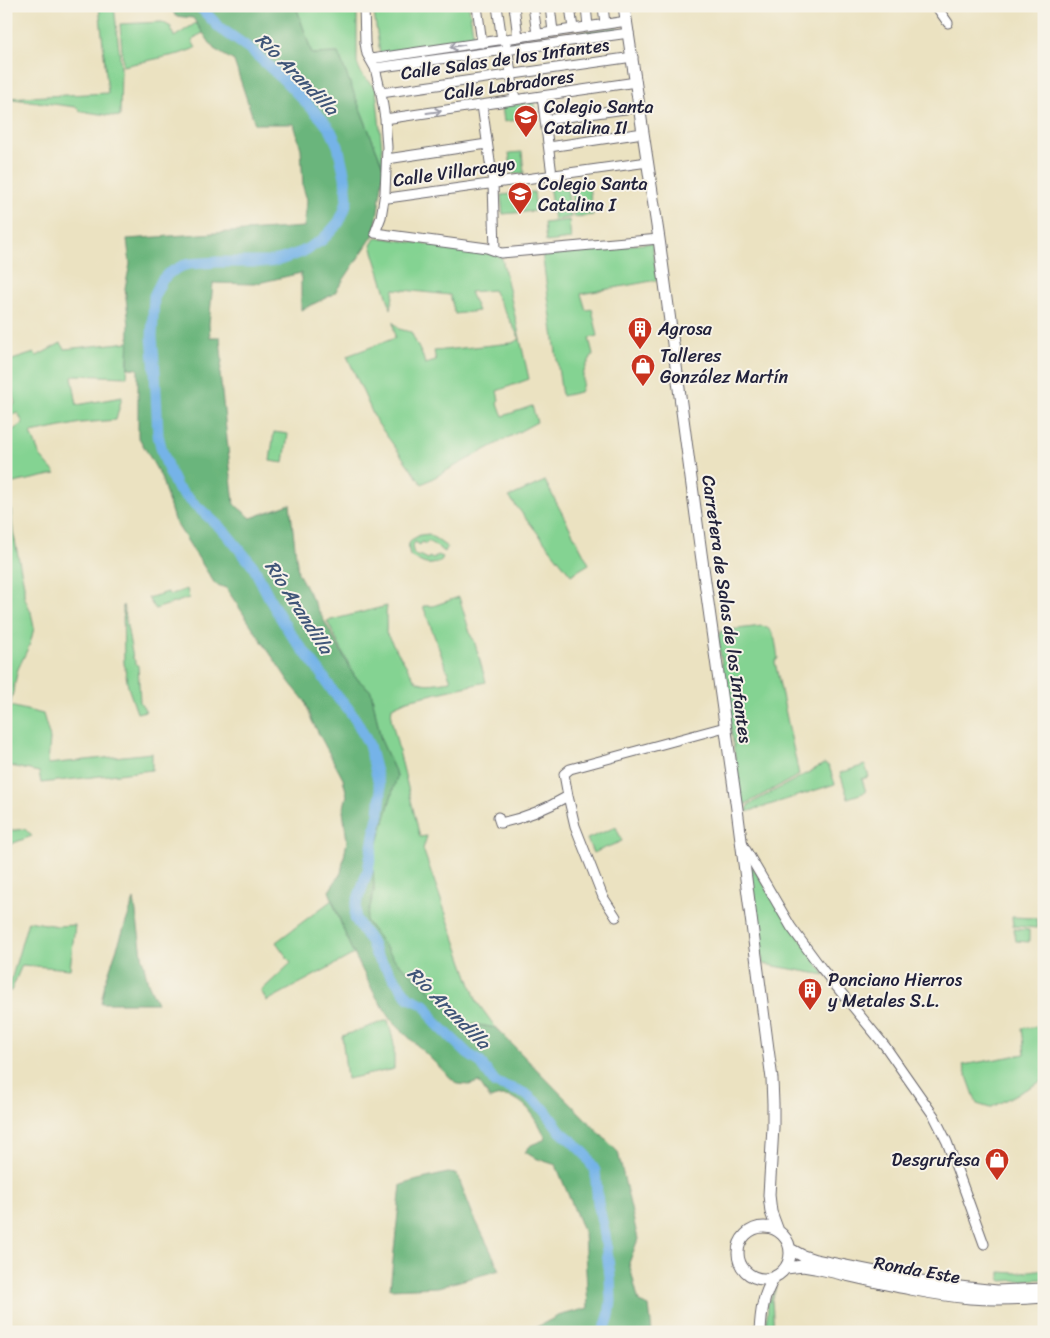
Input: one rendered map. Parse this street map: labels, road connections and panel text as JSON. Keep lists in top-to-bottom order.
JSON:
{
  "streets": {
    "main road": ["Carretera de Salas de los Infantes", "Ronda Este"],
    "street": ["Calle Salas de los Infantes", "Calle Labradores", "Calle Villarcayo"]
  },
  "crossings": [
    ["Calle Salas de los Infantes", "Carretera de Salas de los Infantes"],
    ["Calle Labradores", "Carretera de Salas de los Infantes"],
    ["Calle Villarcayo", "Carretera de Salas de los Infantes"],
    ["Carretera de Salas de los Infantes", "Ronda Este"]
  ],
  "water": ["Río Arandilla"],
  "places": {
    "school or university": ["Colegio Santa Catalina II", "Colegio Santa Catalina I"],
    "building": ["Agrosa", "Ponciano Hierros y Metales S.L."],
    "shop": ["Talleres González Martín", "Desgrufesa"]
  }
}
